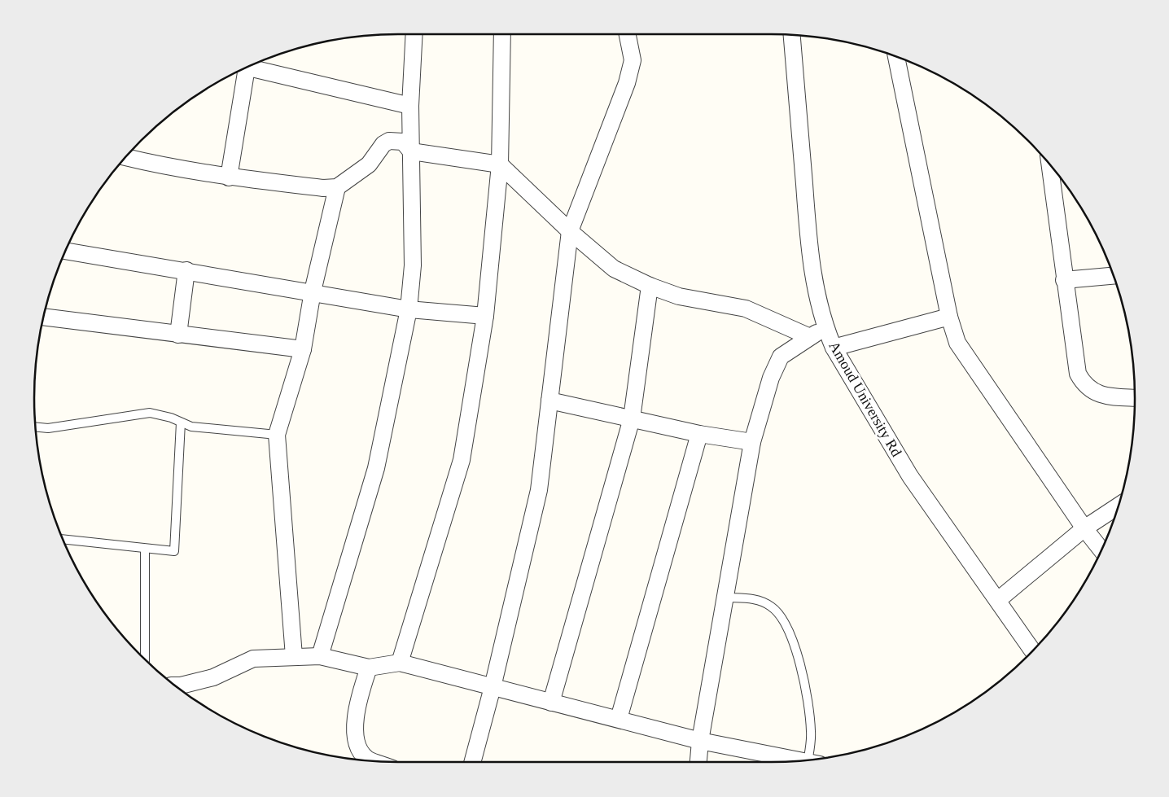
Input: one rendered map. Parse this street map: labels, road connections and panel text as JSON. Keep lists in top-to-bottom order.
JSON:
{
  "streets": {
    "street": ["Amoud University Rd"]
  }
}
